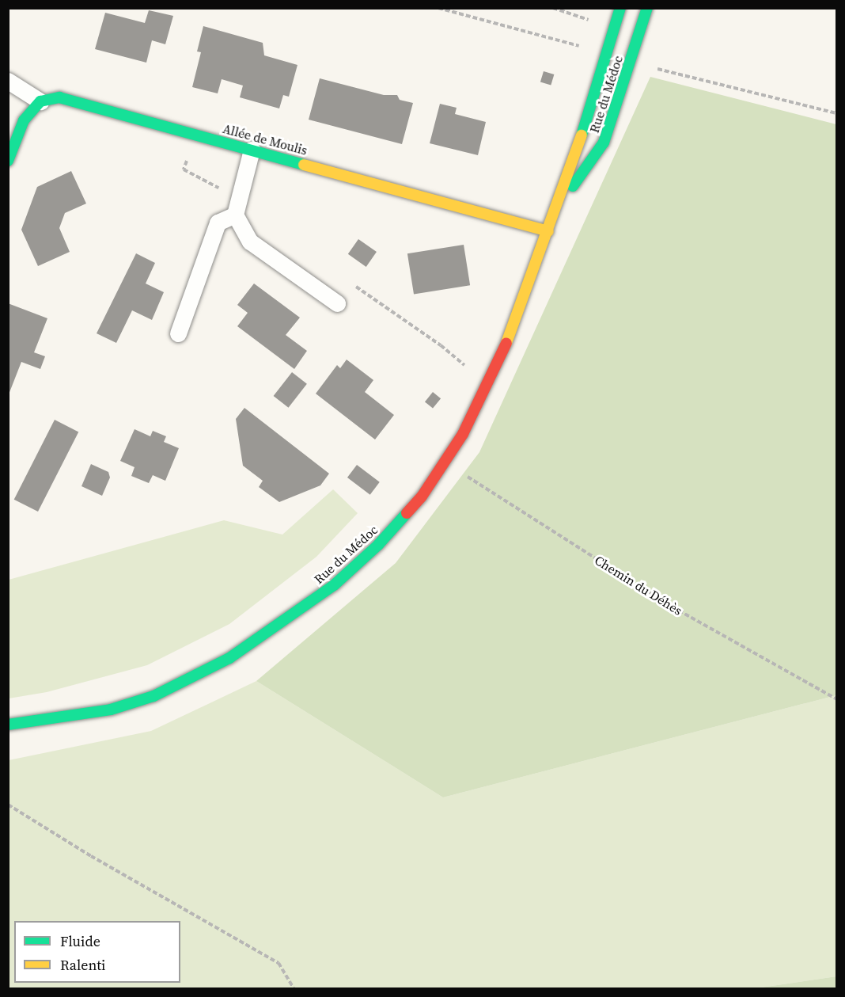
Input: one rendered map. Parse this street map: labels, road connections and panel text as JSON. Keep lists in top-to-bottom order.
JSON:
{
  "streets": {
    "street": ["Rue du Médoc", "Allée de Moulis"],
    "path": ["Chemin du Déhès"]
  },
  "crossings": [
    ["Rue du Médoc", "Allée de Moulis"],
    ["Rue du Médoc", "Chemin du Déhès"]
  ],
  "legend": ["Fluide", "Ralenti"]
}
